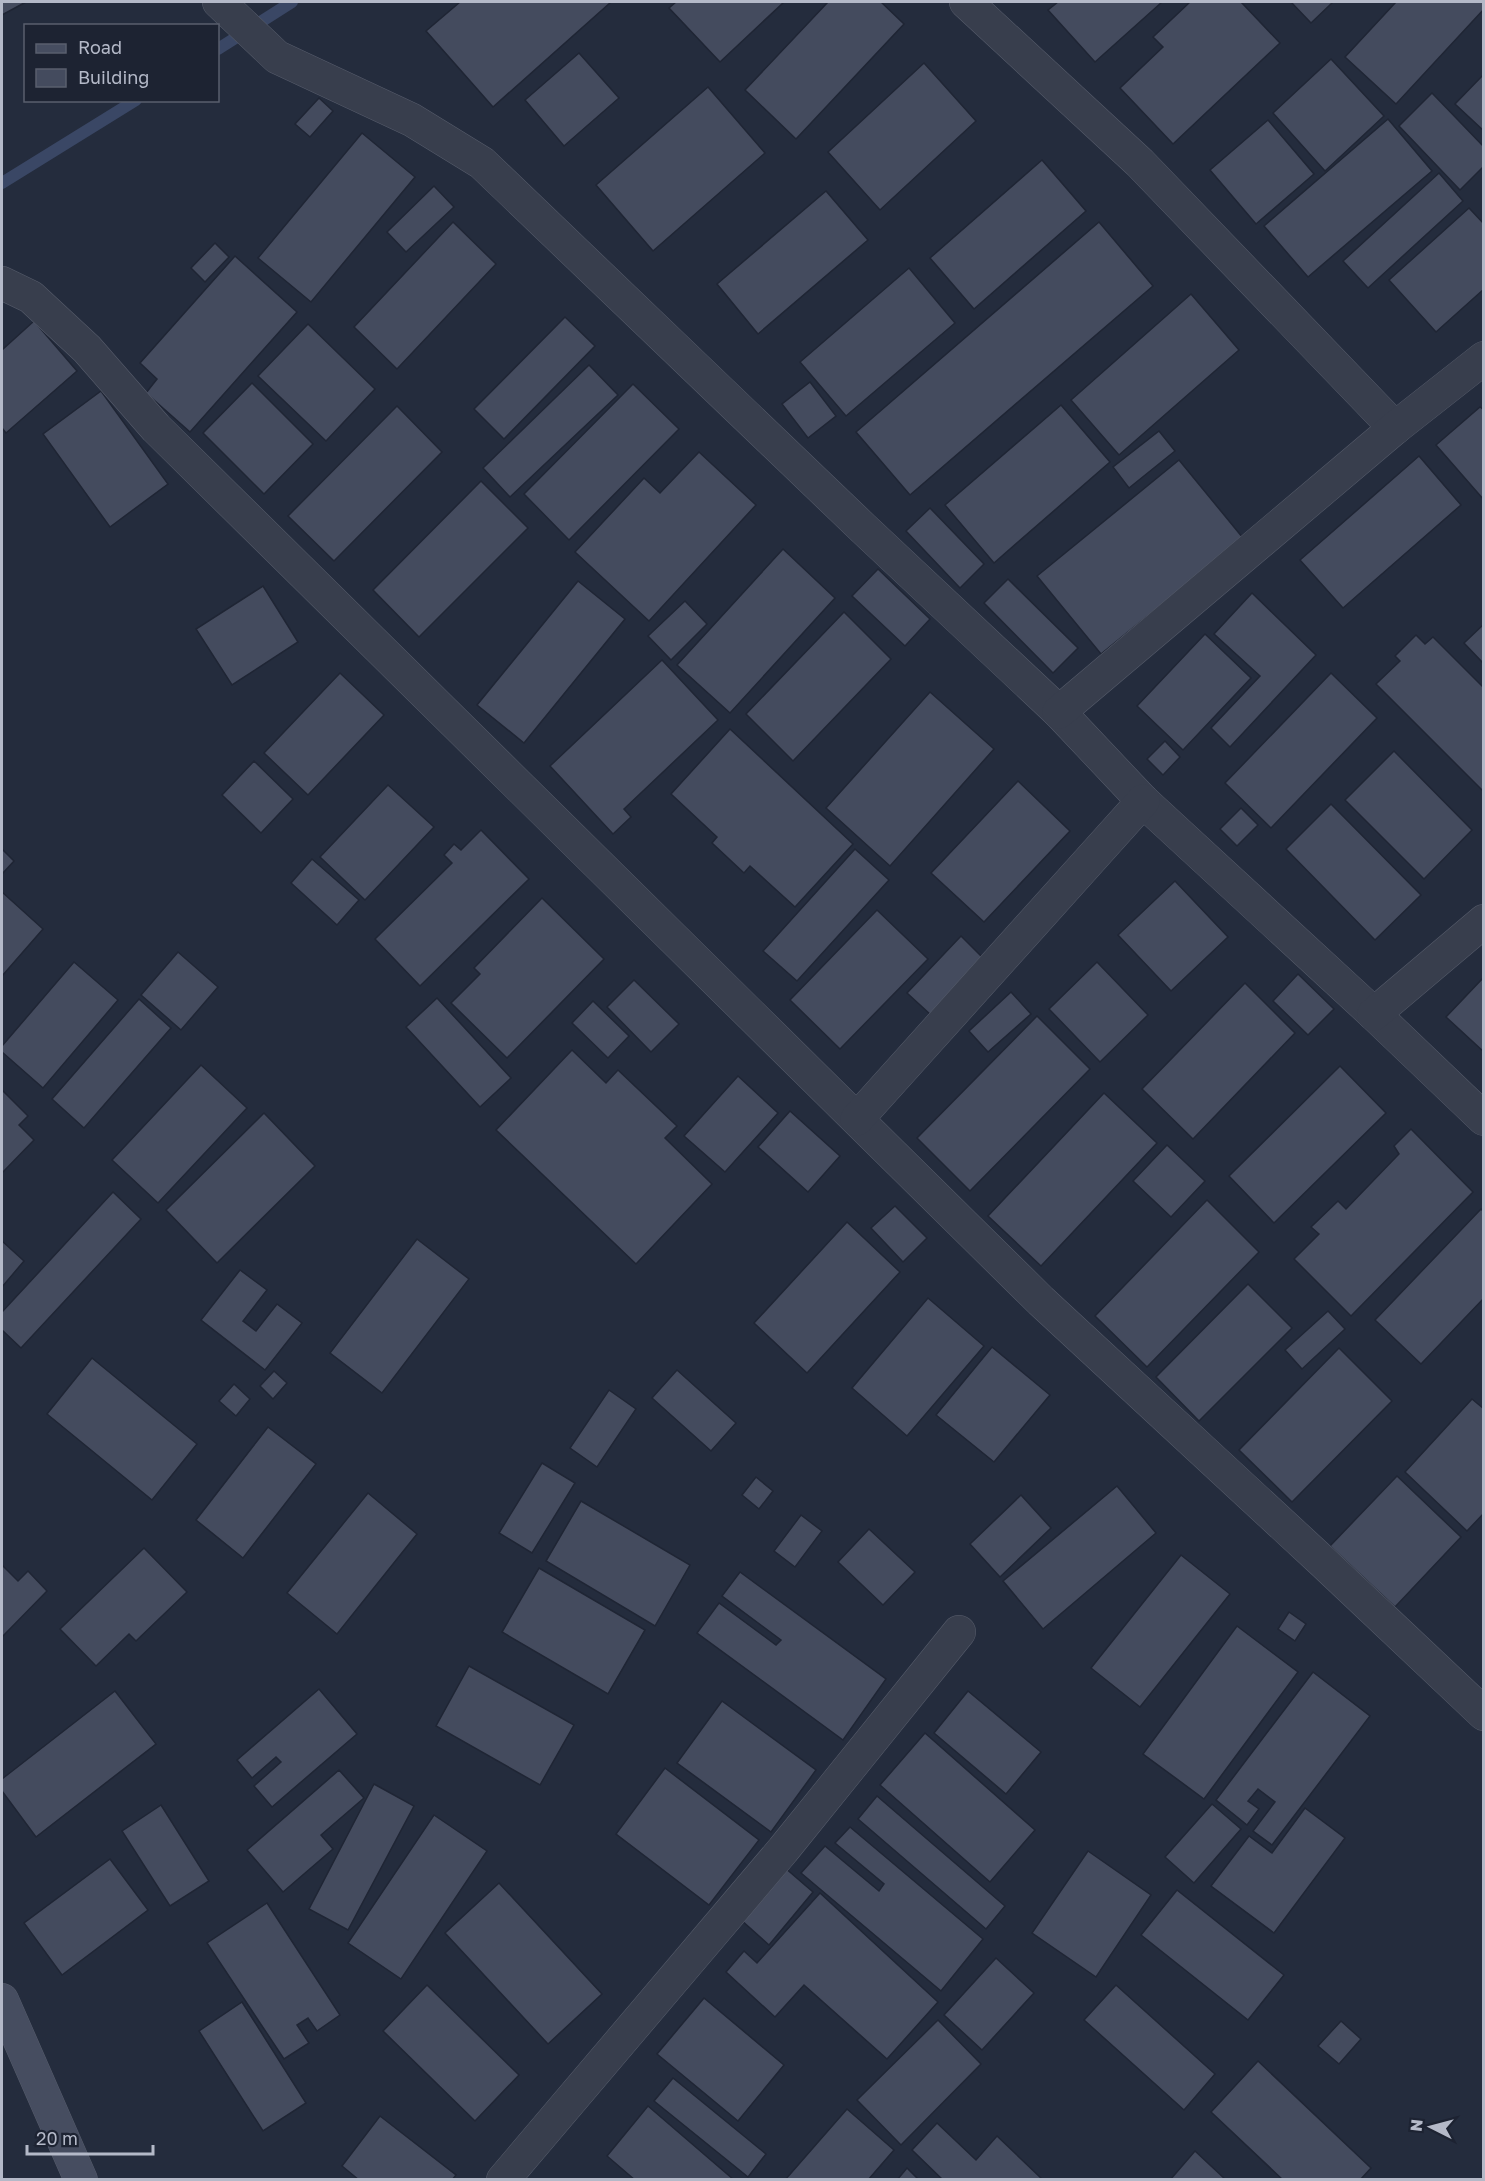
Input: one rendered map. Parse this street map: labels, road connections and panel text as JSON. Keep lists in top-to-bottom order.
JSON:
{
  "legend": ["Road", "Building"],
  "scale_bar": "20 m",
  "north": "left"
}
